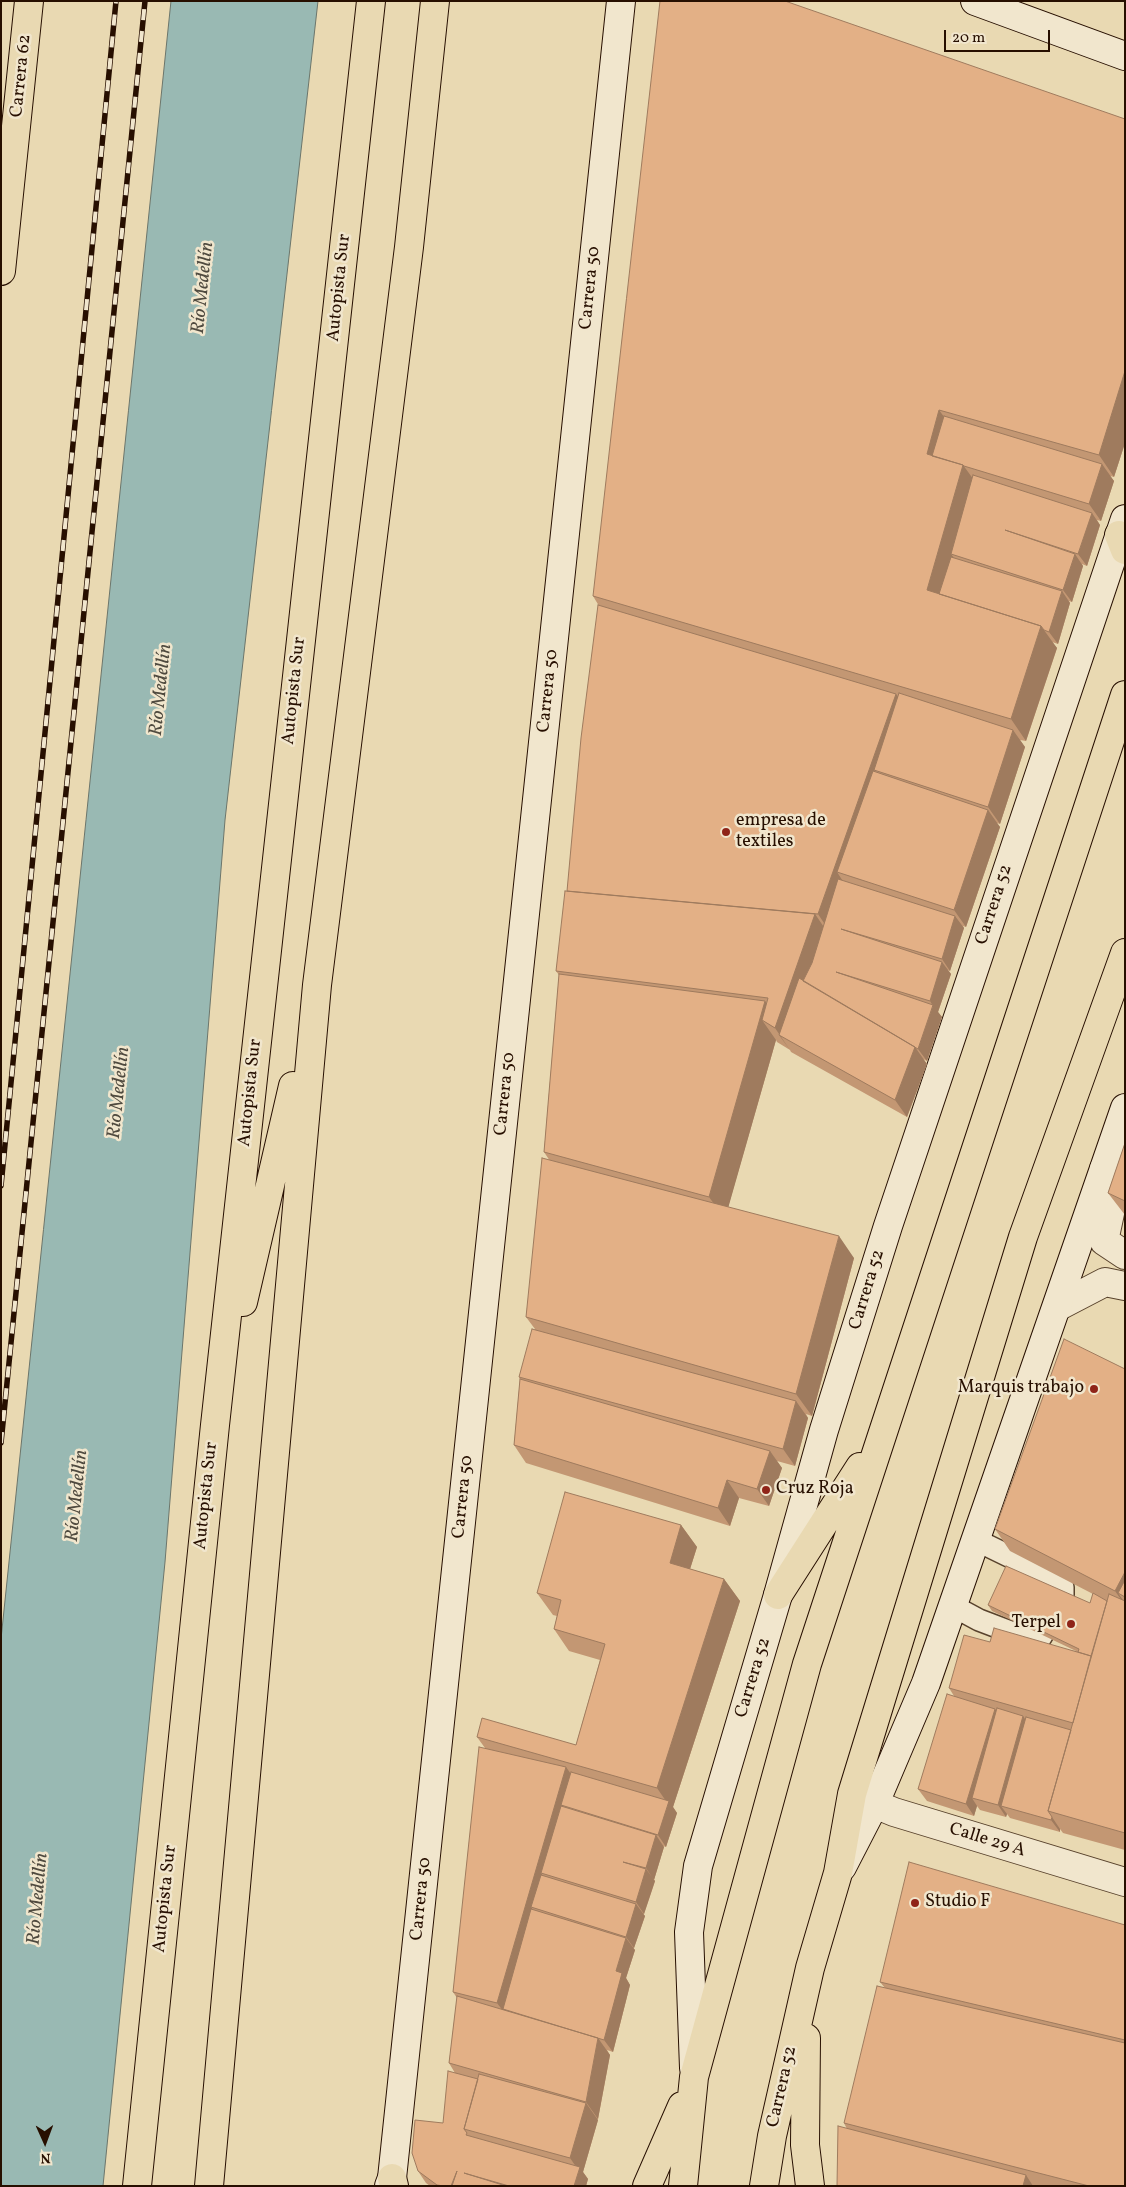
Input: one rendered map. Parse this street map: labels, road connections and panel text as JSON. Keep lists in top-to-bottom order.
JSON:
{
  "streets": {
    "main road": ["Carrera 62", "Autopista Sur", "Carrera 52"],
    "street": ["Carrera 50", "Calle 29 A"]
  },
  "crossings": [
    ["Carrera 52", "Calle 29 A"]
  ],
  "water": ["Río Medellín"],
  "places": [
    "empresa de textiles",
    "Marquis trabajo",
    "Cruz Roja",
    "Terpel",
    "Studio F"
  ],
  "scale_bar": "20 m",
  "north": "bottom"
}
